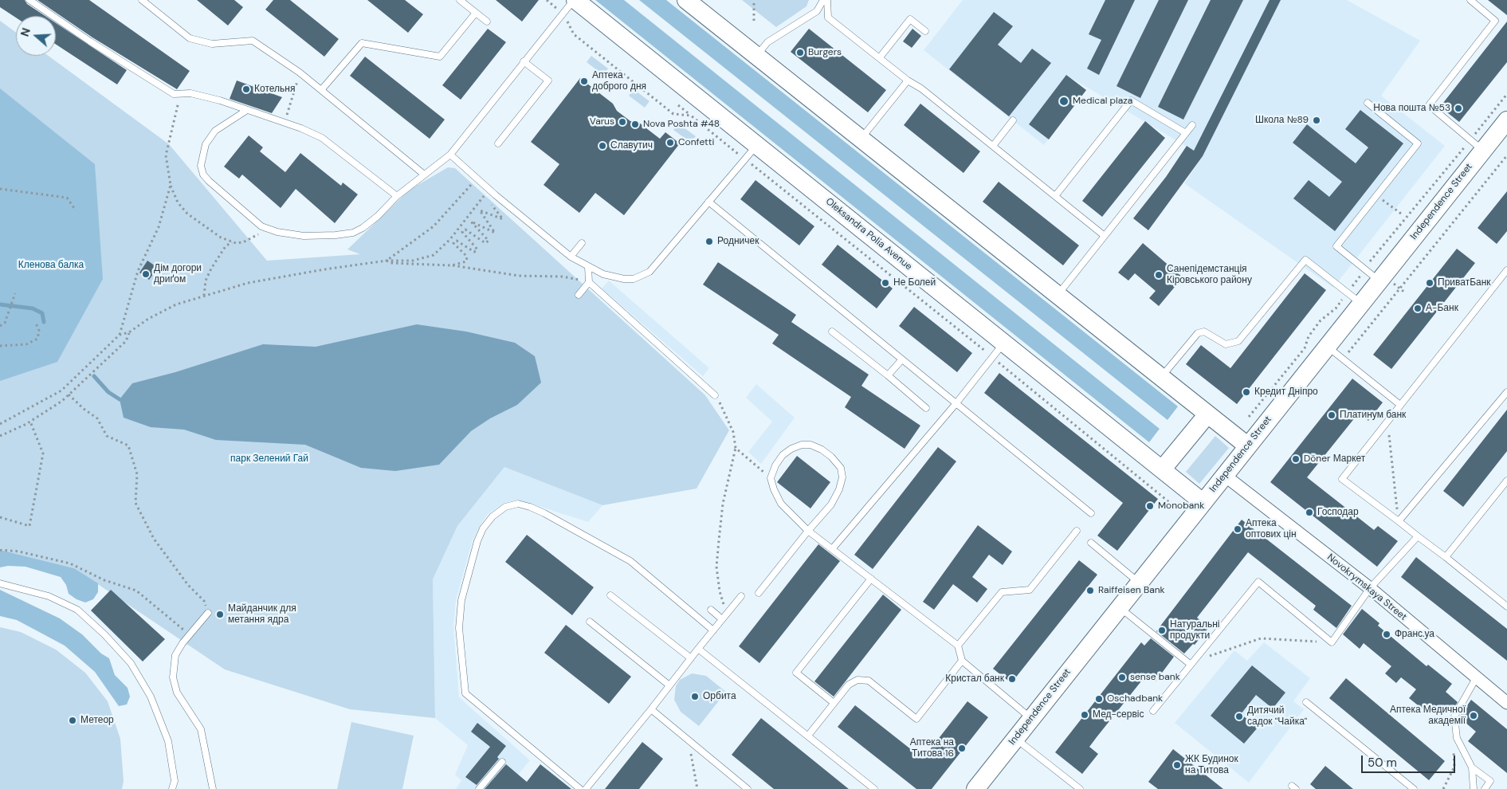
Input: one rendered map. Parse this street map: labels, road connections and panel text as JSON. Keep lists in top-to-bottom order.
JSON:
{
  "streets": {
    "main road": ["Independence Street", "Oleksandra Polia Avenue"],
    "street": ["Novokrymskaya Street"]
  },
  "crossings": [
    ["Independence Street", "Oleksandra Polia Avenue"],
    ["Independence Street", "Novokrymskaya Street"]
  ],
  "parks": ["Кленова балка", "парк Зелений Гай"],
  "places": [
    "Burgers",
    "Аптека доброго дня",
    "Котельня",
    "Medical plaza",
    "Нова пошта №53",
    "Школа №89",
    "Varus",
    "Nova Poshta #48",
    "Confetti",
    "Славутич",
    "Родничек",
    "Дім догори дриґом",
    "Санепідемстанція Кіровського району",
    "Не Болей",
    "ПриватБанк",
    "А-Банк",
    "Кредит Дніпро",
    "Платинум банк",
    "Döner Маркет",
    "Monobank",
    "Господар",
    "Аптека оптових цін",
    "Raiffeisen Bank",
    "Майданчик для метання ядра",
    "Натуральні продукти",
    "Франс.уа",
    "sense bank",
    "Кристал банк",
    "Орбита",
    "Oschadbank",
    "Мед-сервіс",
    "Аптека Медичної академії",
    "Дитячий садок \"Чайка\"",
    "Метеор",
    "Аптека на Титова 16",
    "ЖК Будинок на Титова"
  ],
  "scale_bar": "50 m",
  "north": "left"
}
